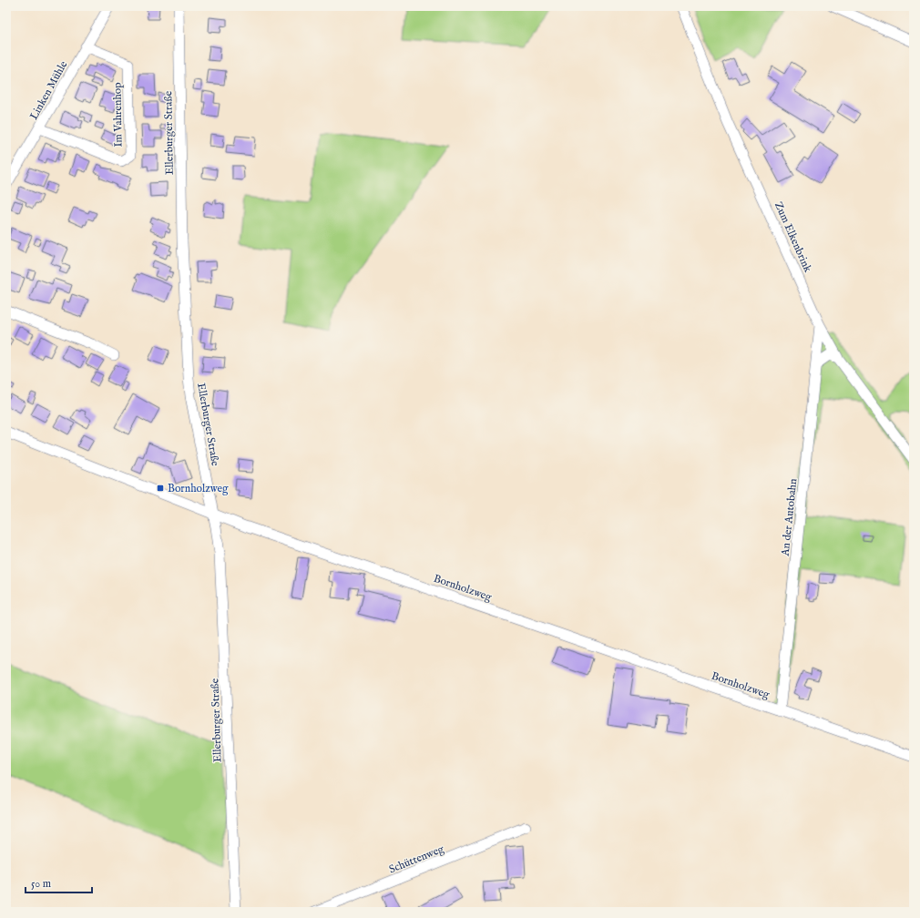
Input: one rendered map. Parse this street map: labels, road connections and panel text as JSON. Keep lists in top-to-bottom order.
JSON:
{
  "streets": {
    "street": [
      "Linken Mühle",
      "Im Vahrenhop",
      "Ellerburger Straße",
      "Zum Elkenbrink",
      "An der Autobahn",
      "Bornholzweg",
      "Schüttenweg"
    ]
  },
  "crossings": [
    ["Linken Mühle", "Im Vahrenhop"],
    ["Ellerburger Straße", "Bornholzweg"],
    ["Zum Elkenbrink", "An der Autobahn"],
    ["An der Autobahn", "Bornholzweg"]
  ],
  "places": {
    "transit": ["Bornholzweg"]
  },
  "scale_bar": "50 m"
}
